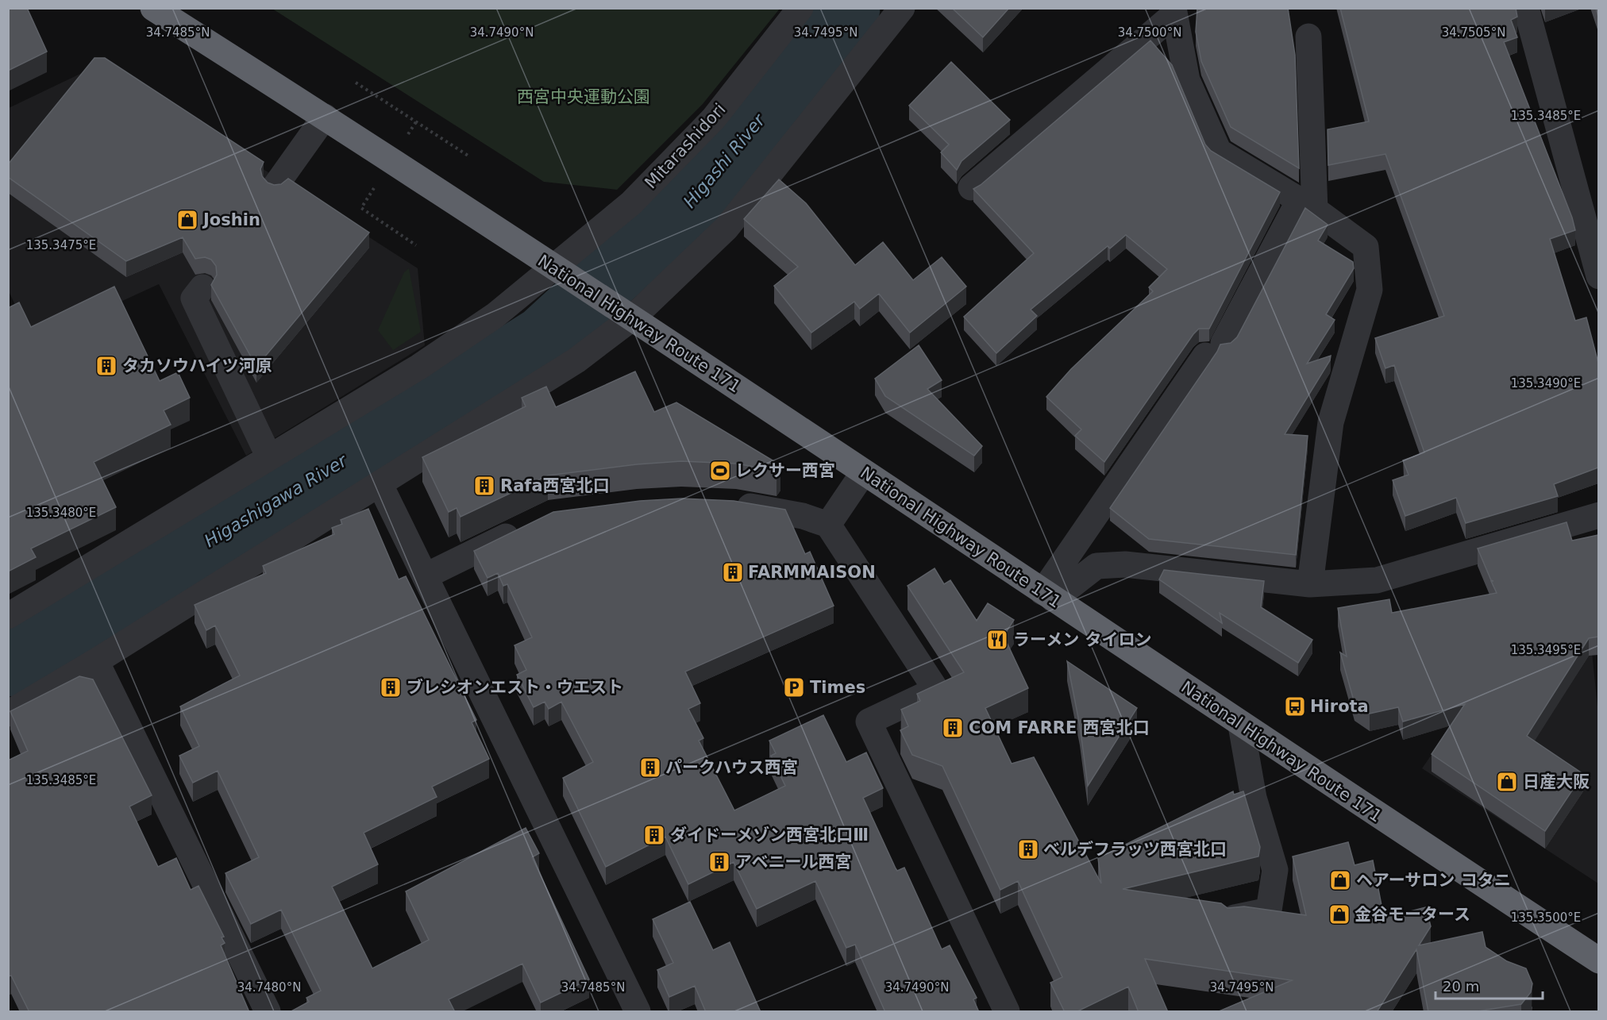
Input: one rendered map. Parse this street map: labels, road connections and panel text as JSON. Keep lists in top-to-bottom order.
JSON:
{
  "streets": {
    "highway": ["National Highway Route 171"],
    "street": ["Mitarashidori"]
  },
  "crossings": [
    ["Mitarashidori", "National Highway Route 171"]
  ],
  "water": ["Higashi River", "Higashigawa River"],
  "parks": ["西宮中央運動公園"],
  "places": {
    "shop": [
      "Joshin",
      "日産大阪",
      "ヘアーサロン コタニ",
      "金谷モータース"
    ],
    "building": [
      "タカソウハイツ河原",
      "Rafa西宮北口",
      "FARMMAISON",
      "ブレシオンエスト・ウエスト",
      "COM FARRE 西宮北口",
      "パークハウス西宮",
      "ダイドーメゾン西宮北口Ⅲ",
      "ベルデフラッツ西宮北口",
      "アベニール西宮"
    ],
    "sports": ["レクサー西宮"],
    "restaurant": ["ラーメン タイロン"],
    "parking": ["Times"],
    "bus stop": ["Hirota"]
  },
  "scale_bar": "20 m",
  "coordinates": [
    "34.7485°N",
    "34.7490°N",
    "34.7495°N",
    "34.7500°N",
    "34.7505°N",
    "135.3485°E",
    "135.3475°E",
    "135.3490°E",
    "135.3480°E",
    "135.3495°E",
    "135.3500°E",
    "34.7480°N"
  ]
}
